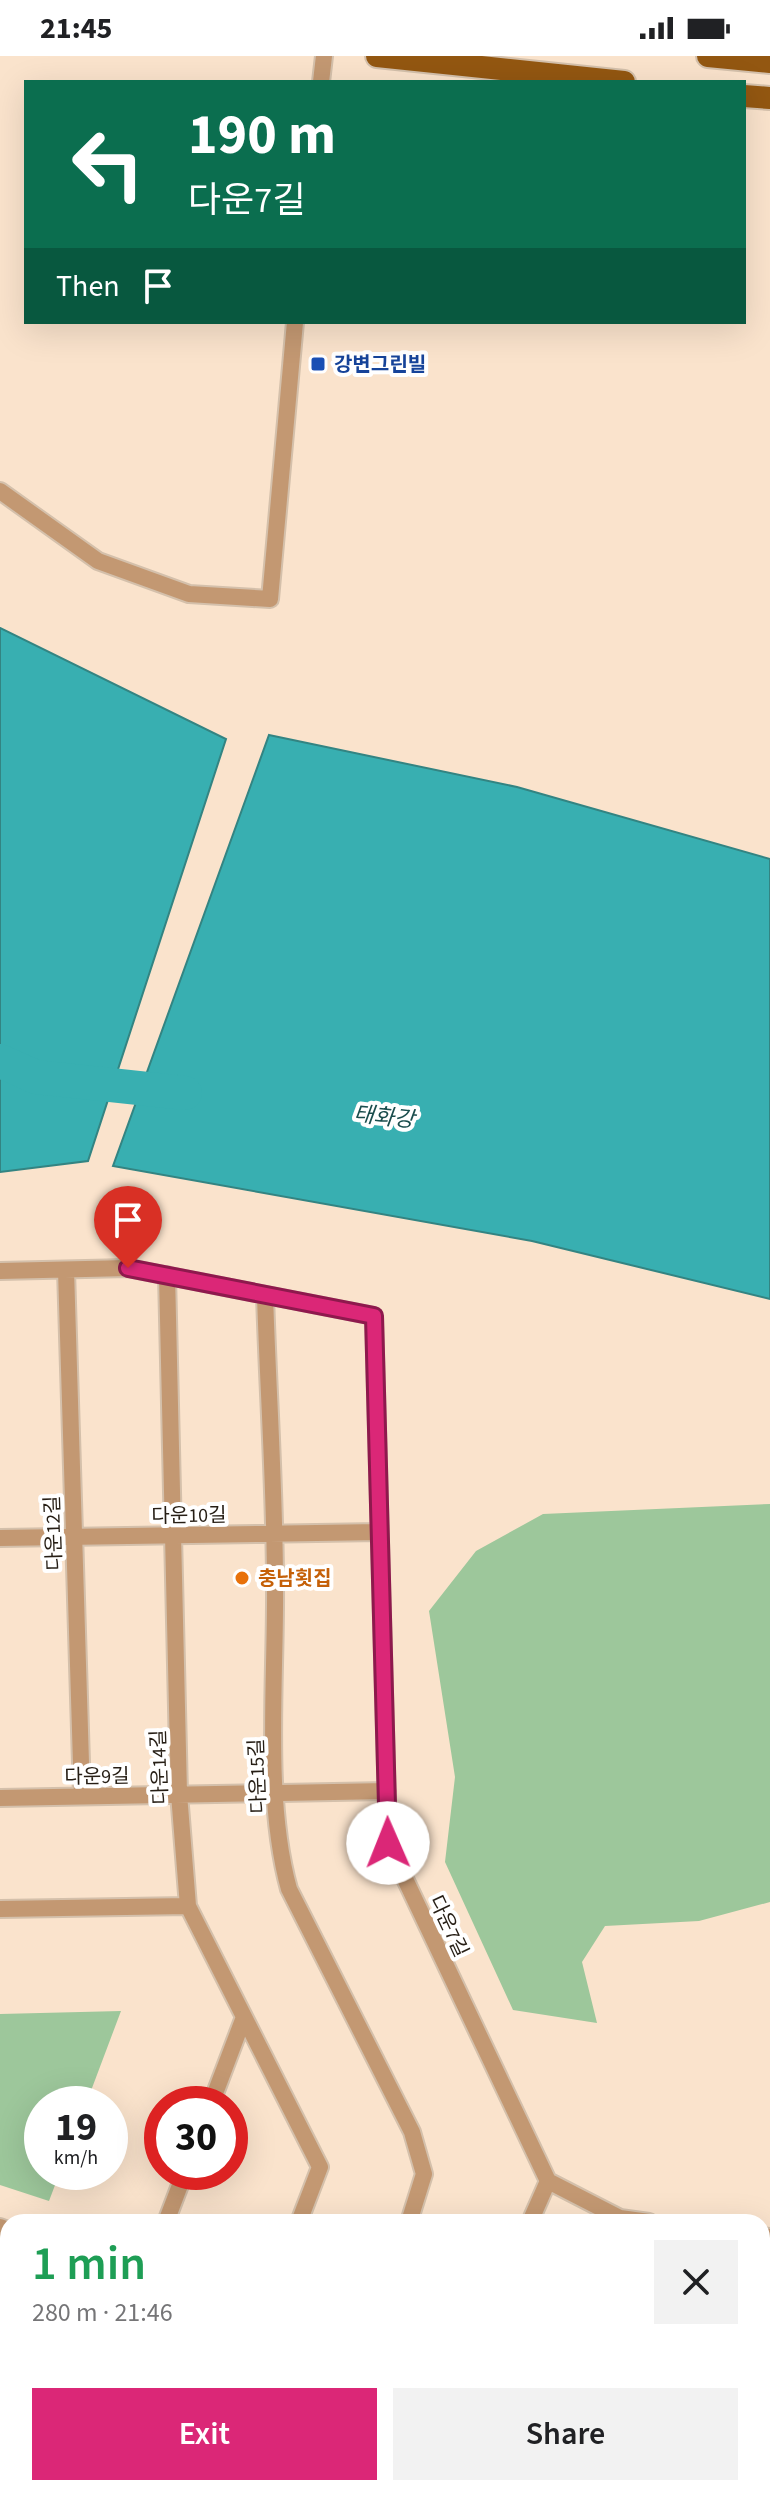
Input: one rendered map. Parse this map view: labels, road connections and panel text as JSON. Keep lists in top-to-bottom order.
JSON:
{
  "streets": {
    "street": [
      "다운10길",
      "다운12길",
      "다운14길",
      "다운9길",
      "다운15길",
      "다운7길"
    ]
  },
  "crossings": [
    ["다운10길", "다운12길"],
    ["다운10길", "다운14길"],
    ["다운10길", "다운15길"],
    ["다운10길", "다운7길"],
    ["다운12길", "다운9길"],
    ["다운12길", "다운7길"],
    ["다운14길", "다운9길"],
    ["다운14길", "다운7길"],
    ["다운9길", "다운15길"],
    ["다운9길", "다운7길"],
    ["다운15길", "다운7길"]
  ],
  "water": ["태화강"],
  "places": {
    "transit": ["강변그린빌"],
    "other": ["충남횟집"]
  },
  "page": {
    "status": "21:45",
    "turn": ["190 m", "다운7길"],
    "then": "Then",
    "speed": "19 km/h",
    "limit": "30",
    "heading": ["1 min", "280 m · 21:46"],
    "buttons": ["Exit", "Share"]
  }
}
